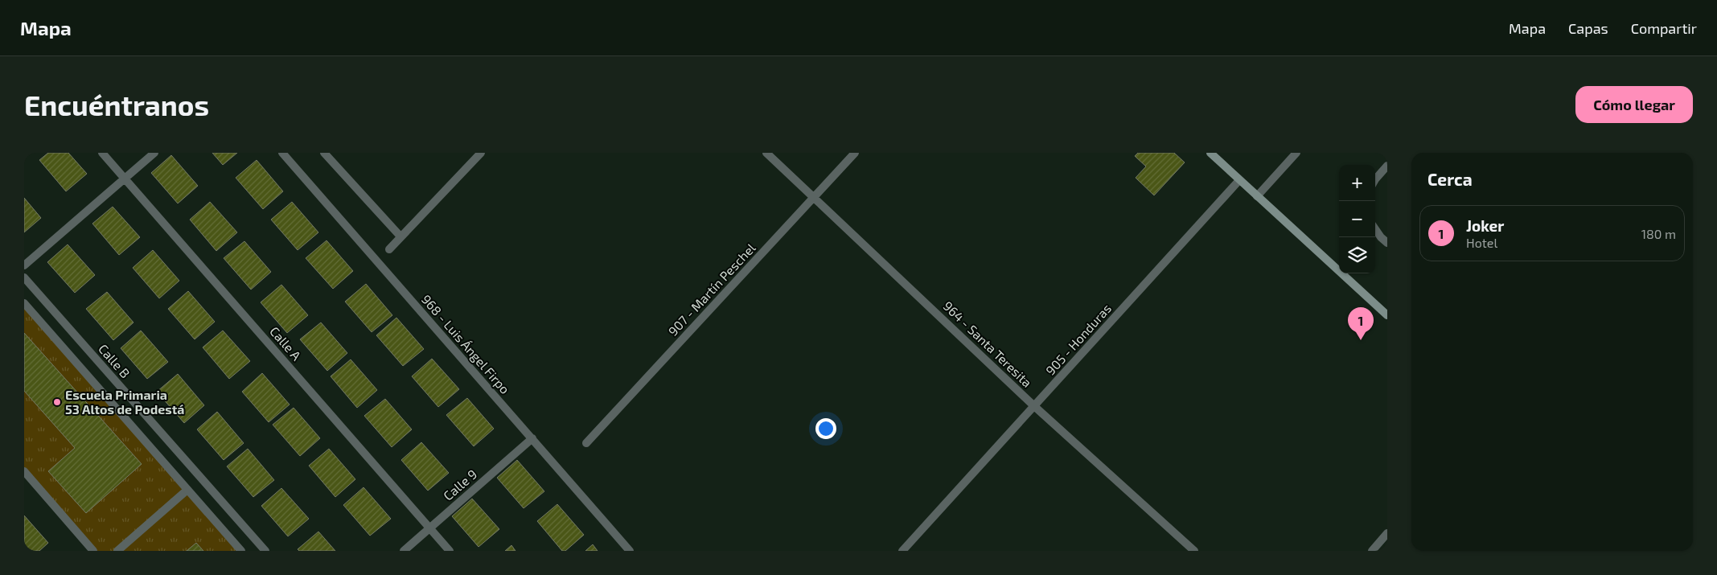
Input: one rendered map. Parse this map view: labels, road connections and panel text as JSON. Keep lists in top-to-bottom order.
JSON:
{
  "streets": {
    "street": [
      "907 - Martín Peschel",
      "905 - Honduras",
      "Calle A",
      "968 - Luis Ángel Firpo",
      "964 - Santa Teresita",
      "Calle B",
      "Calle 9"
    ]
  },
  "crossings": [
    ["907 - Martín Peschel", "964 - Santa Teresita"],
    ["905 - Honduras", "964 - Santa Teresita"],
    ["Calle A", "Calle 9"],
    ["968 - Luis Ángel Firpo", "Calle 9"]
  ],
  "places": ["Escuela Primaria 53 Altos de Podestá"],
  "page": {
    "header": "Mapa",
    "nav": ["Mapa", "Capas", "Compartir"],
    "buttons": "Cómo llegar",
    "title": "Encuéntranos",
    "heading": "Cerca",
    "map_buttons": ["+", "−"],
    "list": [
      {
        "mark": "1",
        "name": "Joker",
        "note": "Hotel",
        "value": "180 m"
      }
    ],
    "pins": "1"
  }
}
